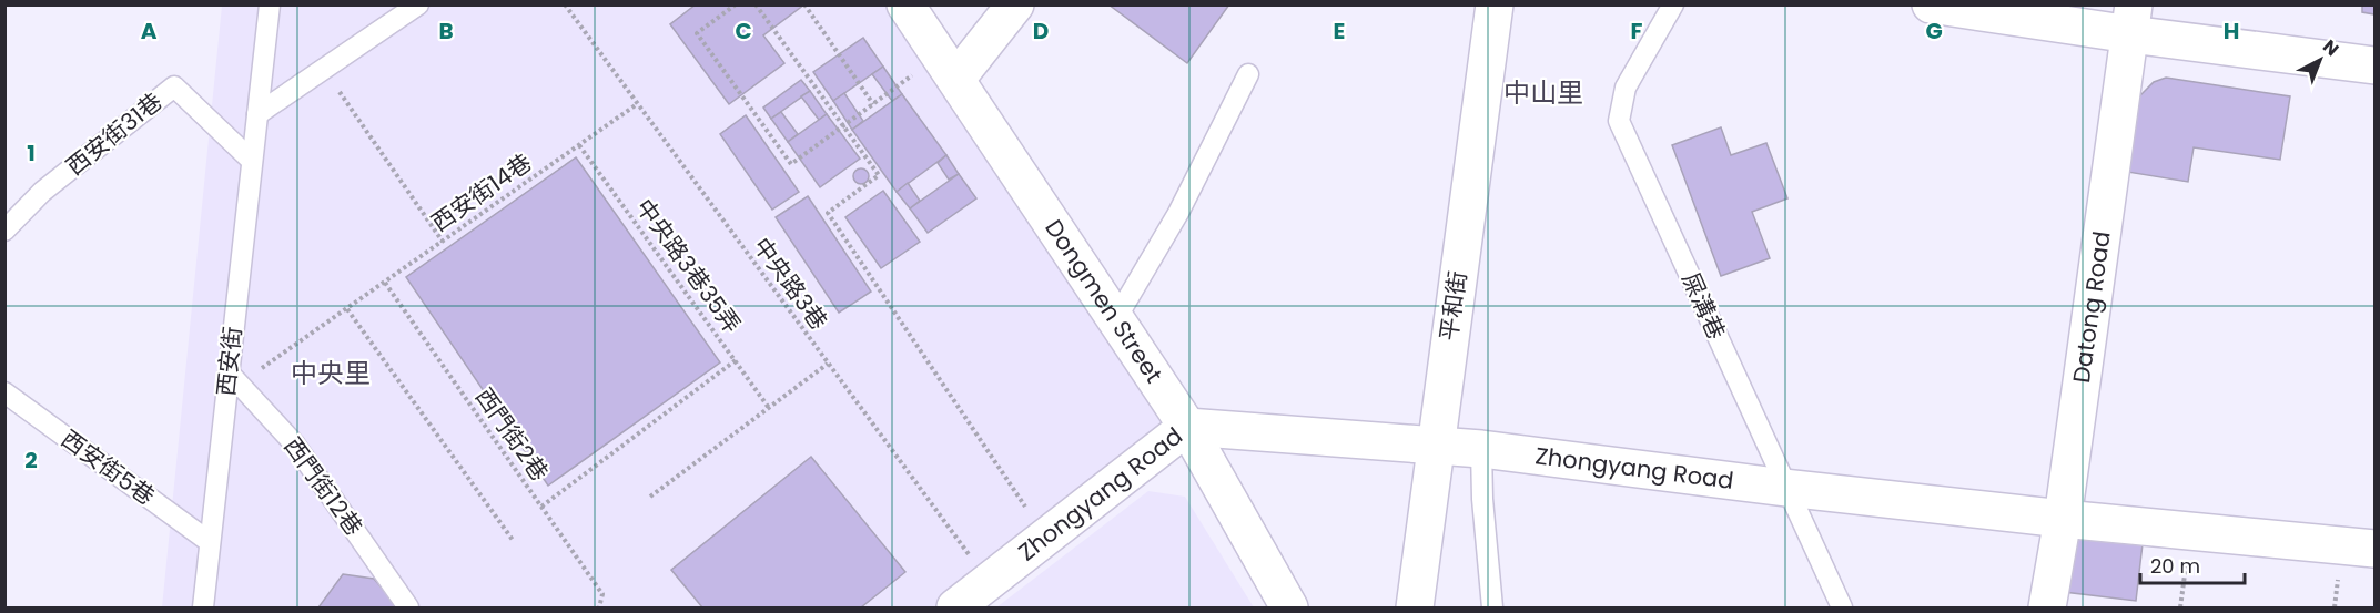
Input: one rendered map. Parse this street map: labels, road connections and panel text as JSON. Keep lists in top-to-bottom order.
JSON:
{
  "streets": {
    "street": [
      "Dongmen Street",
      "平和街",
      "Datong Road",
      "Zhongyang Road"
    ],
    "lane": [
      "西安街31巷",
      "屎溝巷",
      "西安街",
      "西安街5巷",
      "西門街12巷"
    ],
    "path": [
      "西安街14巷",
      "中央路3巷35弄",
      "中央路3巷",
      "西門街2巷"
    ]
  },
  "crossings": [
    ["西安街31巷", "西安街"],
    ["西安街14巷", "中央路3巷35弄"],
    ["西安街14巷", "中央路3巷"],
    ["西安街14巷", "西安街"],
    ["西安街14巷", "西門街2巷"],
    ["西安街14巷", "西門街12巷"],
    ["中央路3巷", "Zhongyang Road"],
    ["Dongmen Street", "Zhongyang Road"],
    ["平和街", "Zhongyang Road"],
    ["屎溝巷", "Zhongyang Road"],
    ["Datong Road", "Zhongyang Road"],
    ["西安街", "西安街5巷"],
    ["西安街", "西門街12巷"]
  ],
  "districts": ["中山里", "中央里"],
  "scale_bar": "20 m",
  "north": "top right",
  "grid": {
    "columns": [
      "A",
      "B",
      "C",
      "D",
      "E",
      "F",
      "G",
      "H"
    ],
    "rows": ["1", "2"]
  }
}
